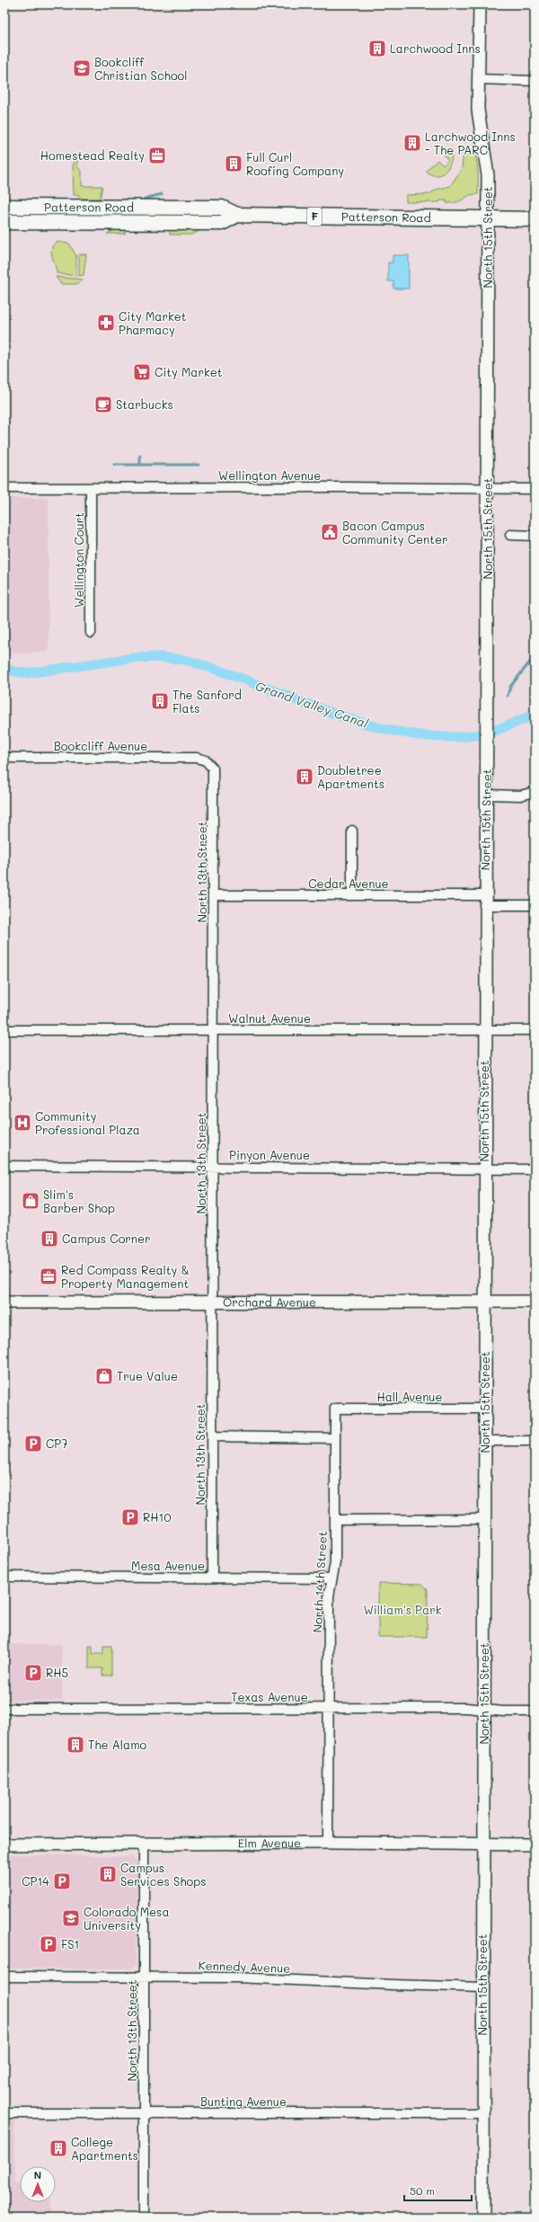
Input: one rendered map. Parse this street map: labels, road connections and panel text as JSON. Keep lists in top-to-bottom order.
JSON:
{
  "streets": {
    "main road": ["Patterson Road", "F"],
    "street": [
      "North 15th Street",
      "Wellington Avenue",
      "Wellington Court",
      "Bookcliff Avenue",
      "North 13th Street",
      "Cedar Avenue",
      "Walnut Avenue",
      "Pinyon Avenue",
      "Orchard Avenue",
      "Hall Avenue",
      "Mesa Avenue",
      "North 14th Street",
      "Texas Avenue",
      "Elm Avenue",
      "Kennedy Avenue",
      "Bunting Avenue"
    ]
  },
  "crossings": [
    ["Patterson Road", "North 15th Street"],
    ["North 15th Street", "Wellington Avenue"],
    ["North 15th Street", "Cedar Avenue"],
    ["North 15th Street", "Walnut Avenue"],
    ["North 15th Street", "Pinyon Avenue"],
    ["North 15th Street", "Orchard Avenue"],
    ["North 15th Street", "Hall Avenue"],
    ["North 15th Street", "Texas Avenue"],
    ["North 15th Street", "Elm Avenue"],
    ["North 15th Street", "Kennedy Avenue"],
    ["North 15th Street", "Bunting Avenue"],
    ["Wellington Avenue", "Wellington Court"],
    ["Bookcliff Avenue", "North 13th Street"],
    ["North 13th Street", "Cedar Avenue"],
    ["North 13th Street", "Walnut Avenue"],
    ["North 13th Street", "Pinyon Avenue"],
    ["North 13th Street", "Orchard Avenue"],
    ["North 13th Street", "Mesa Avenue"],
    ["North 13th Street", "Elm Avenue"],
    ["North 13th Street", "Kennedy Avenue"],
    ["North 13th Street", "Bunting Avenue"],
    ["Hall Avenue", "North 14th Street"],
    ["Mesa Avenue", "North 14th Street"],
    ["North 14th Street", "Texas Avenue"],
    ["North 14th Street", "Elm Avenue"]
  ],
  "water": ["Grand Valley Canal"],
  "parks": ["William's Park"],
  "places": {
    "building": [
      "Larchwood Inns",
      "Larchwood Inns - The PARC",
      "Full Curl Roofing Company",
      "The Sanford Flats",
      "Doubletree Apartments",
      "Campus Corner",
      "The Alamo",
      "Campus Services Shops",
      "College Apartments"
    ],
    "school or university": ["Bookcliff Christian School", "Colorado Mesa University"],
    "office": ["Homestead Realty", "Red Compass Realty & Property Management"],
    "pharmacy": ["City Market Pharmacy"],
    "supermarket": ["City Market"],
    "cafe": ["Starbucks"],
    "public building": ["Bacon Campus Community Center"],
    "hospital": ["Community Professional Plaza"],
    "shop": ["Slim's Barber Shop", "True Value"],
    "parking": [
      "CP7",
      "RH10",
      "RH5",
      "CP14",
      "FS1"
    ]
  },
  "scale_bar": "50 m",
  "north": "top"
}
